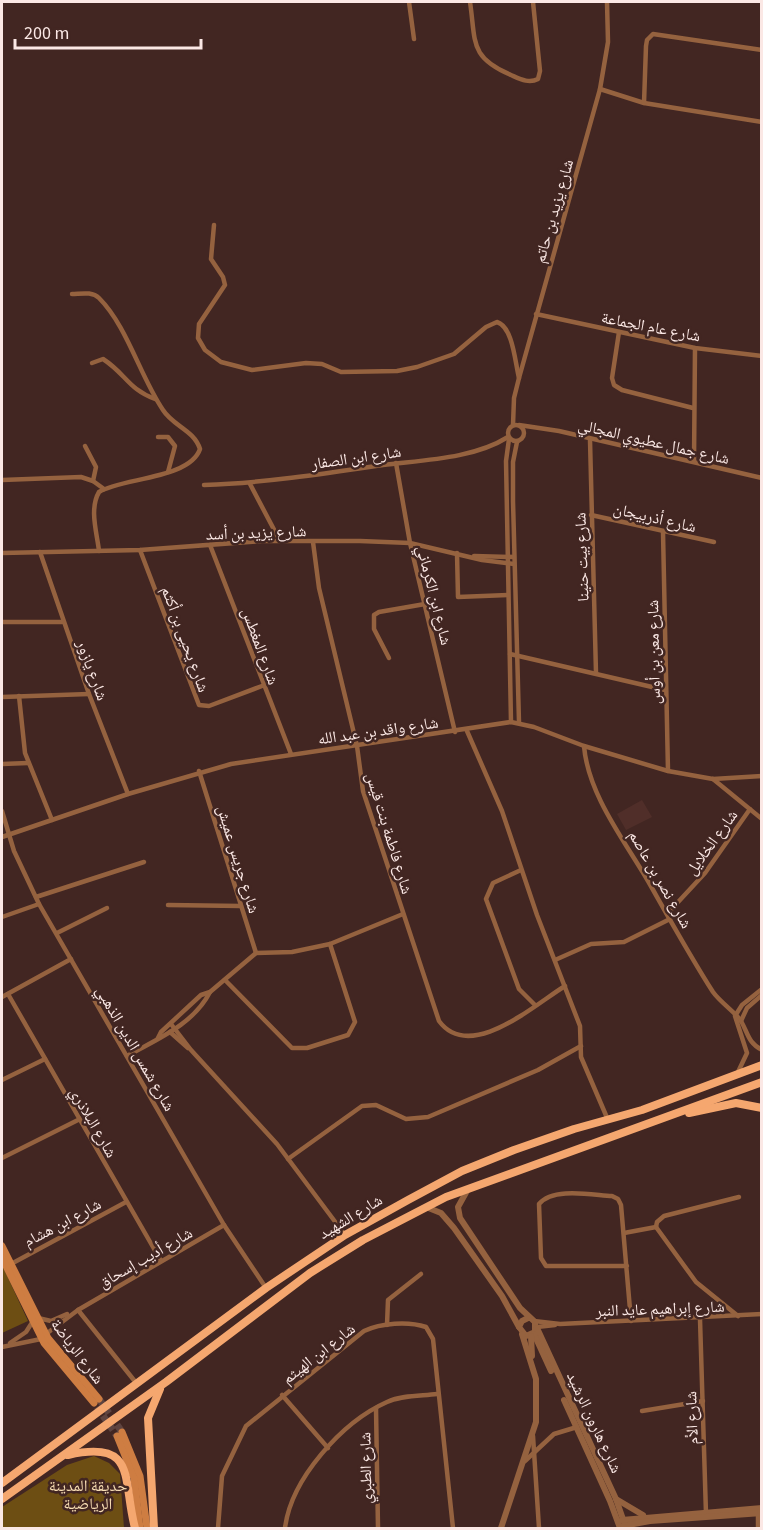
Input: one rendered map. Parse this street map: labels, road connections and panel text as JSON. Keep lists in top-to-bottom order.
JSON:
{
  "streets": {
    "highway": ["شارع الشهيد"],
    "main road": ["شارع الرياضة"],
    "street": [
      "شارع يزيد بن حاتم",
      "شارع عام الجماعة",
      "شارع جمال عطيوي المجالي",
      "شارع ابن الصفار",
      "شارع أذربيجان",
      "شارع يزيد بن أسد",
      "شارع بيت حنينا",
      "شارع ابن الكرماني",
      "شارع يحيى بن أكثم",
      "شارع المغطس",
      "شارع معن بن أوس",
      "شارع يازور",
      "شارع واقد بن عبد الله",
      "شارع فاطمة بنت قيس",
      "شارع الخلايل",
      "شارع جريس عميش",
      "شارع نصر بن عاصم",
      "شارع شمس الدين الذهبي",
      "شارع البلاذري",
      "شارع ابن هشام",
      "شارع أديب إسحاق",
      "شارع إبراهيم عايد النبر",
      "شارع ابن الهيثم",
      "شارع الأم",
      "شارع هارون الرشيد",
      "شارع الطبري"
    ]
  },
  "crossings": [
    ["شارع يزيد بن حاتم", "شارع عام الجماعة"],
    ["شارع يزيد بن حاتم", "شارع جمال عطيوي المجالي"],
    ["شارع جمال عطيوي المجالي", "شارع بيت حنينا"],
    ["شارع ابن الصفار", "شارع ابن الكرماني"],
    ["شارع أذربيجان", "شارع بيت حنينا"],
    ["شارع أذربيجان", "شارع معن بن أوس"],
    ["شارع يزيد بن أسد", "شارع ابن الكرماني"],
    ["شارع يزيد بن أسد", "شارع يحيى بن أكثم"],
    ["شارع يزيد بن أسد", "شارع المغطس"],
    ["شارع يزيد بن أسد", "شارع يازور"],
    ["شارع يزيد بن أسد", "شارع فاطمة بنت قيس"],
    ["شارع ابن الكرماني", "شارع واقد بن عبد الله"],
    ["شارع يحيى بن أكثم", "شارع المغطس"],
    ["شارع المغطس", "شارع واقد بن عبد الله"],
    ["شارع معن بن أوس", "شارع واقد بن عبد الله"],
    ["شارع يازور", "شارع واقد بن عبد الله"],
    ["شارع واقد بن عبد الله", "شارع فاطمة بنت قيس"],
    ["شارع واقد بن عبد الله", "شارع جريس عميش"],
    ["شارع واقد بن عبد الله", "شارع نصر بن عاصم"],
    ["شارع واقد بن عبد الله", "شارع شمس الدين الذهبي"],
    ["شارع الخلايل", "شارع نصر بن عاصم"],
    ["شارع نصر بن عاصم", "شارع الشهيد"],
    ["شارع شمس الدين الذهبي", "شارع الشهيد"],
    ["شارع شمس الدين الذهبي", "شارع أديب إسحاق"],
    ["شارع البلاذري", "شارع ابن هشام"],
    ["شارع البلاذري", "شارع أديب إسحاق"],
    ["شارع أديب إسحاق", "شارع الرياضة"],
    ["شارع إبراهيم عايد النبر", "شارع الأم"],
    ["شارع إبراهيم عايد النبر", "شارع هارون الرشيد"]
  ],
  "parks": ["حديقة المدينة الرياضية"],
  "scale_bar": "200 m"
}
